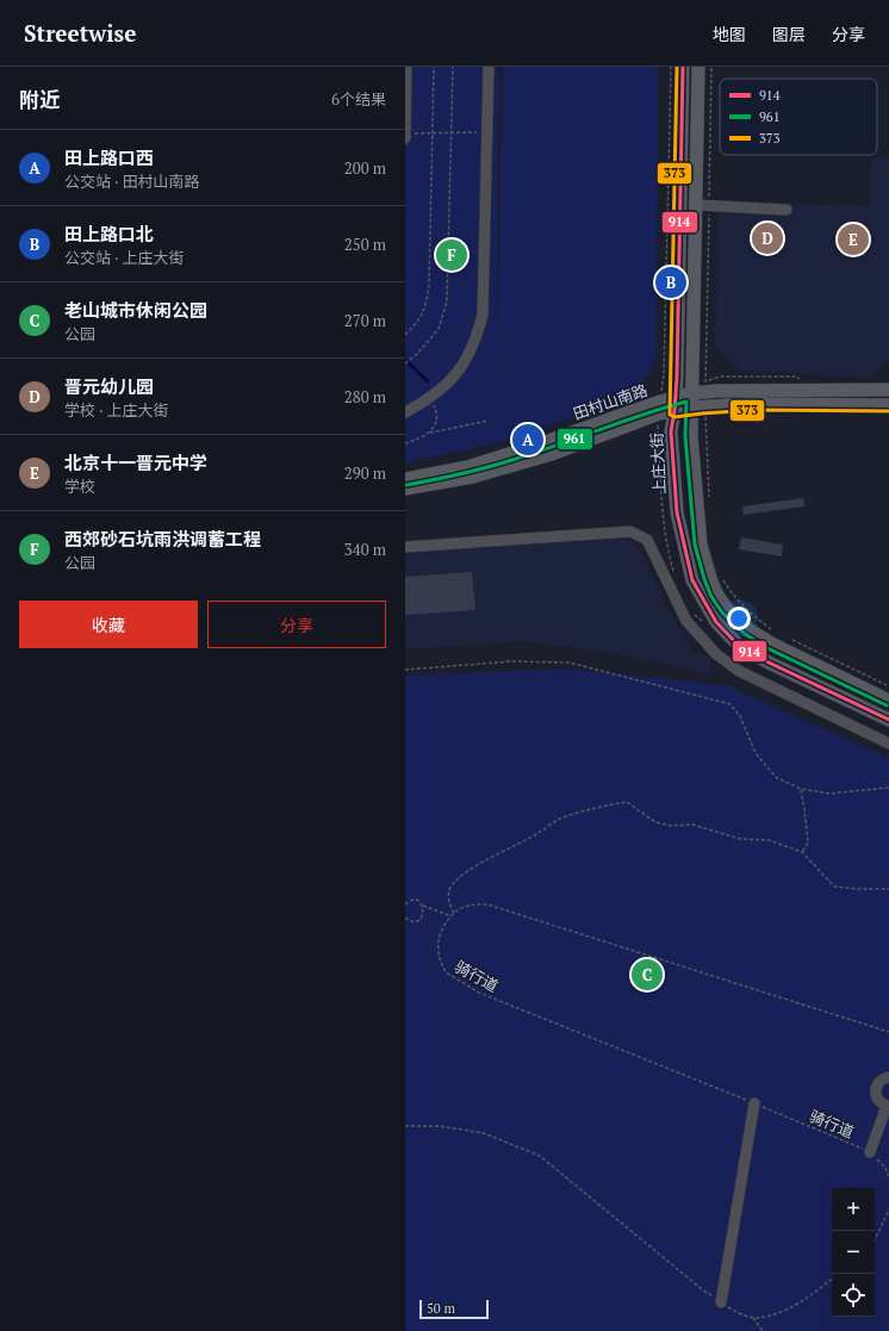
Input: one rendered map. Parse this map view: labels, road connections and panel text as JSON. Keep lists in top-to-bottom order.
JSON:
{
  "streets": {
    "main road": ["田村山南路", "上庄大街"],
    "path": ["骑行道"]
  },
  "crossings": [
    ["田村山南路", "上庄大街"]
  ],
  "lines": ["transit line 914", "transit line 373", "transit line 961"],
  "legend": ["914", "961", "373"],
  "scale_bar": "50 m",
  "page": {
    "header": "Streetwise",
    "nav": ["地图", "图层", "分享"],
    "heading": ["附近", "6个结果"],
    "list": [
      {
        "mark": "A",
        "name": "田上路口西",
        "note": "公交站 · 田村山南路",
        "value": "200 m"
      },
      {
        "mark": "B",
        "name": "田上路口北",
        "note": "公交站 · 上庄大街",
        "value": "250 m"
      },
      {
        "mark": "C",
        "name": "老山城市休闲公园",
        "note": "公园",
        "value": "270 m"
      },
      {
        "mark": "D",
        "name": "晋元幼儿园",
        "note": "学校 · 上庄大街",
        "value": "280 m"
      },
      {
        "mark": "E",
        "name": "北京十一晋元中学",
        "note": "学校",
        "value": "290 m"
      },
      {
        "mark": "F",
        "name": "西郊砂石坑雨洪调蓄工程",
        "note": "公园",
        "value": "340 m"
      }
    ],
    "pins": [
      "D",
      "E",
      "F",
      "B",
      "A",
      "C"
    ],
    "buttons": ["收藏", "分享"],
    "map_buttons": ["+", "−"],
    "scale": "50 m"
  }
}
